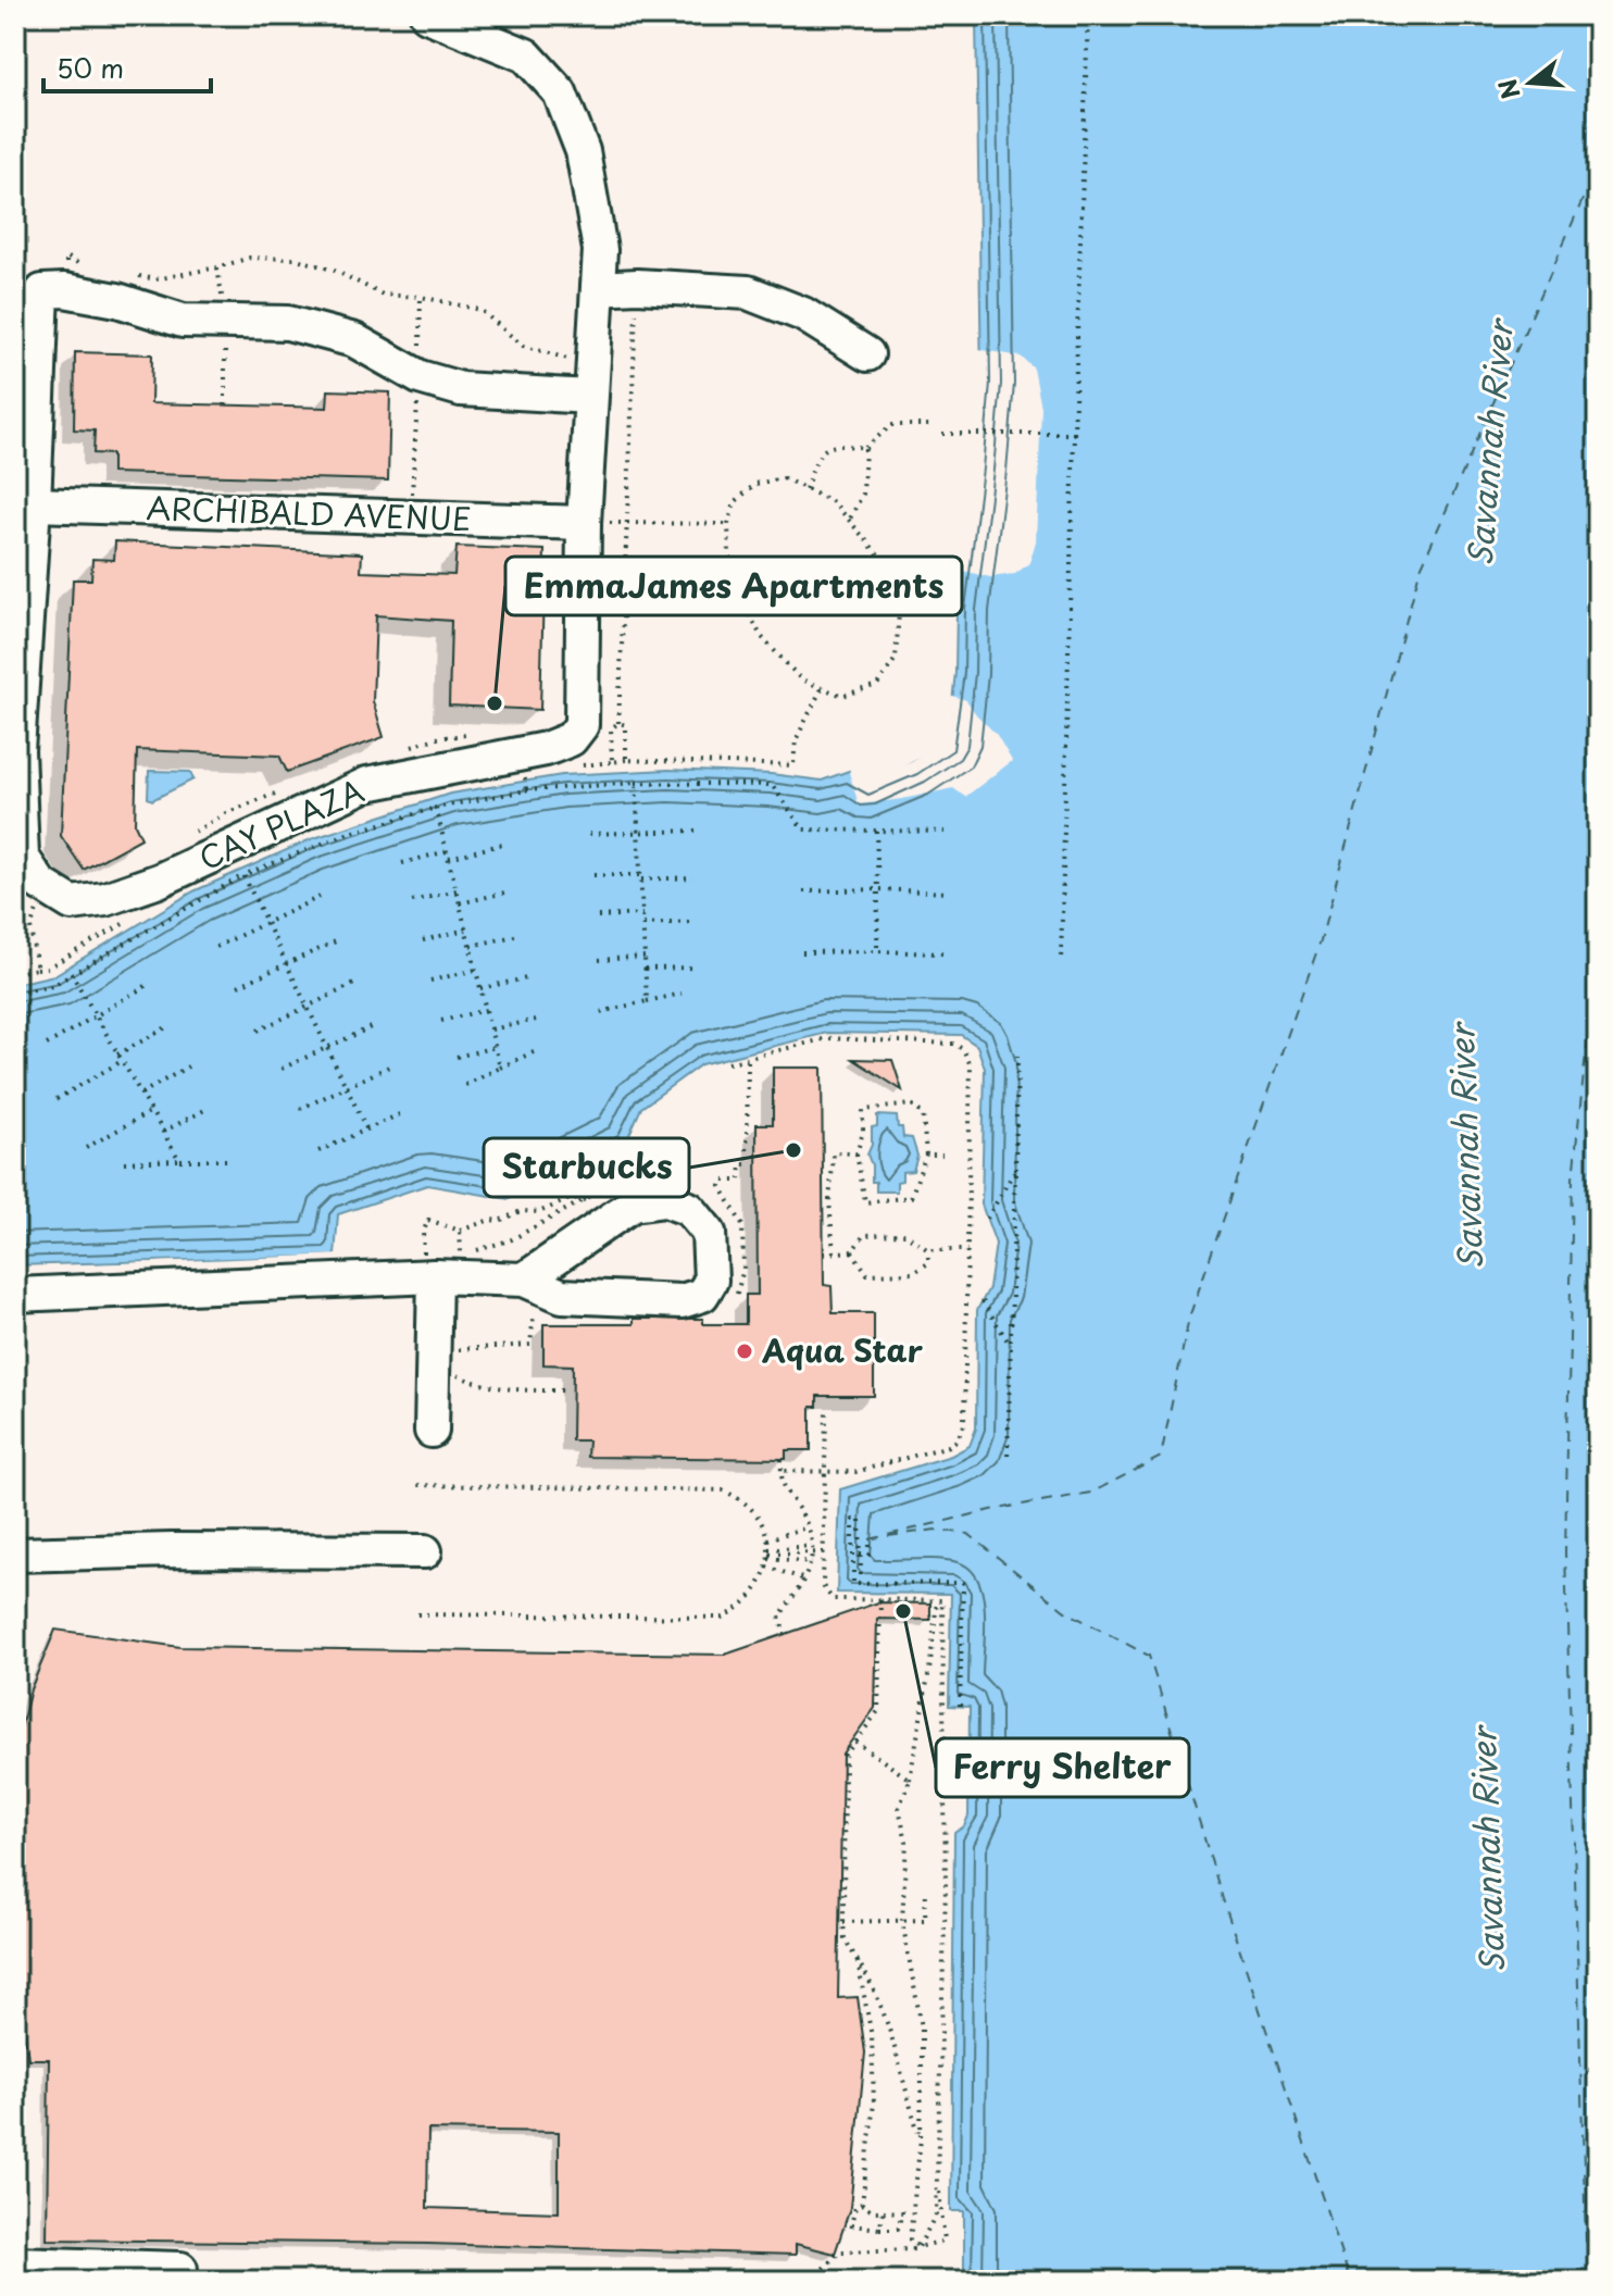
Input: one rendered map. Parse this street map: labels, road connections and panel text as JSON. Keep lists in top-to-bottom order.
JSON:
{
  "streets": {
    "street": ["ARCHIBALD AVENUE", "CAY PLAZA"]
  },
  "crossings": [
    ["ARCHIBALD AVENUE", "CAY PLAZA"]
  ],
  "water": ["Savannah River"],
  "places": [
    "EmmaJames Apartments",
    "Starbucks",
    "Aqua Star",
    "Ferry Shelter"
  ],
  "scale_bar": "50 m",
  "north": "left"
}
